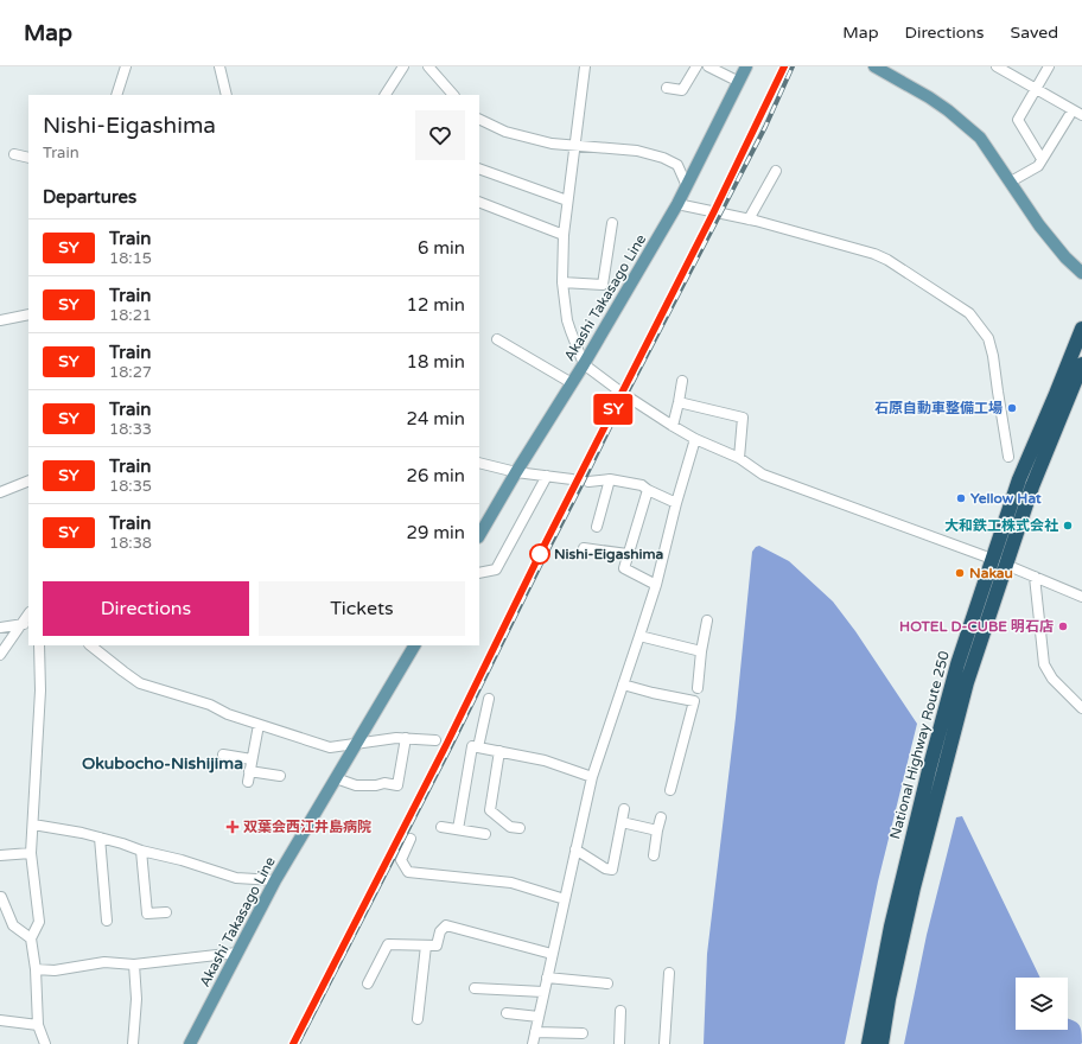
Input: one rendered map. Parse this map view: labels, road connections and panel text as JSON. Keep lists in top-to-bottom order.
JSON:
{
  "streets": {
    "highway": ["National Highway Route 250"],
    "main road": ["Akashi Takasago Line"]
  },
  "districts": ["Okubocho-Nishijima"],
  "places": {
    "other": [
      "石原自動車整備工場",
      "Yellow Hat",
      "大和鉄工株式会社",
      "Nishi-Eigashima",
      "Nakau",
      "HOTEL D-CUBE 明石店"
    ],
    "health": ["双葉会西江井島病院"]
  },
  "page": {
    "header": "Map",
    "nav": ["Map", "Directions", "Saved"],
    "on_map": "SY",
    "heading": [
      ["Nishi-Eigashima", "Train"],
      "Departures"
    ],
    "list": [
      {
        "mark": "SY",
        "name": "Train",
        "note": "18:15",
        "value": "6 min"
      },
      {
        "mark": "SY",
        "name": "Train",
        "note": "18:21",
        "value": "12 min"
      },
      {
        "mark": "SY",
        "name": "Train",
        "note": "18:27",
        "value": "18 min"
      },
      {
        "mark": "SY",
        "name": "Train",
        "note": "18:33",
        "value": "24 min"
      },
      {
        "mark": "SY",
        "name": "Train",
        "note": "18:35",
        "value": "26 min"
      },
      {
        "mark": "SY",
        "name": "Train",
        "note": "18:38",
        "value": "29 min"
      }
    ],
    "buttons": ["Directions", "Tickets"]
  }
}
